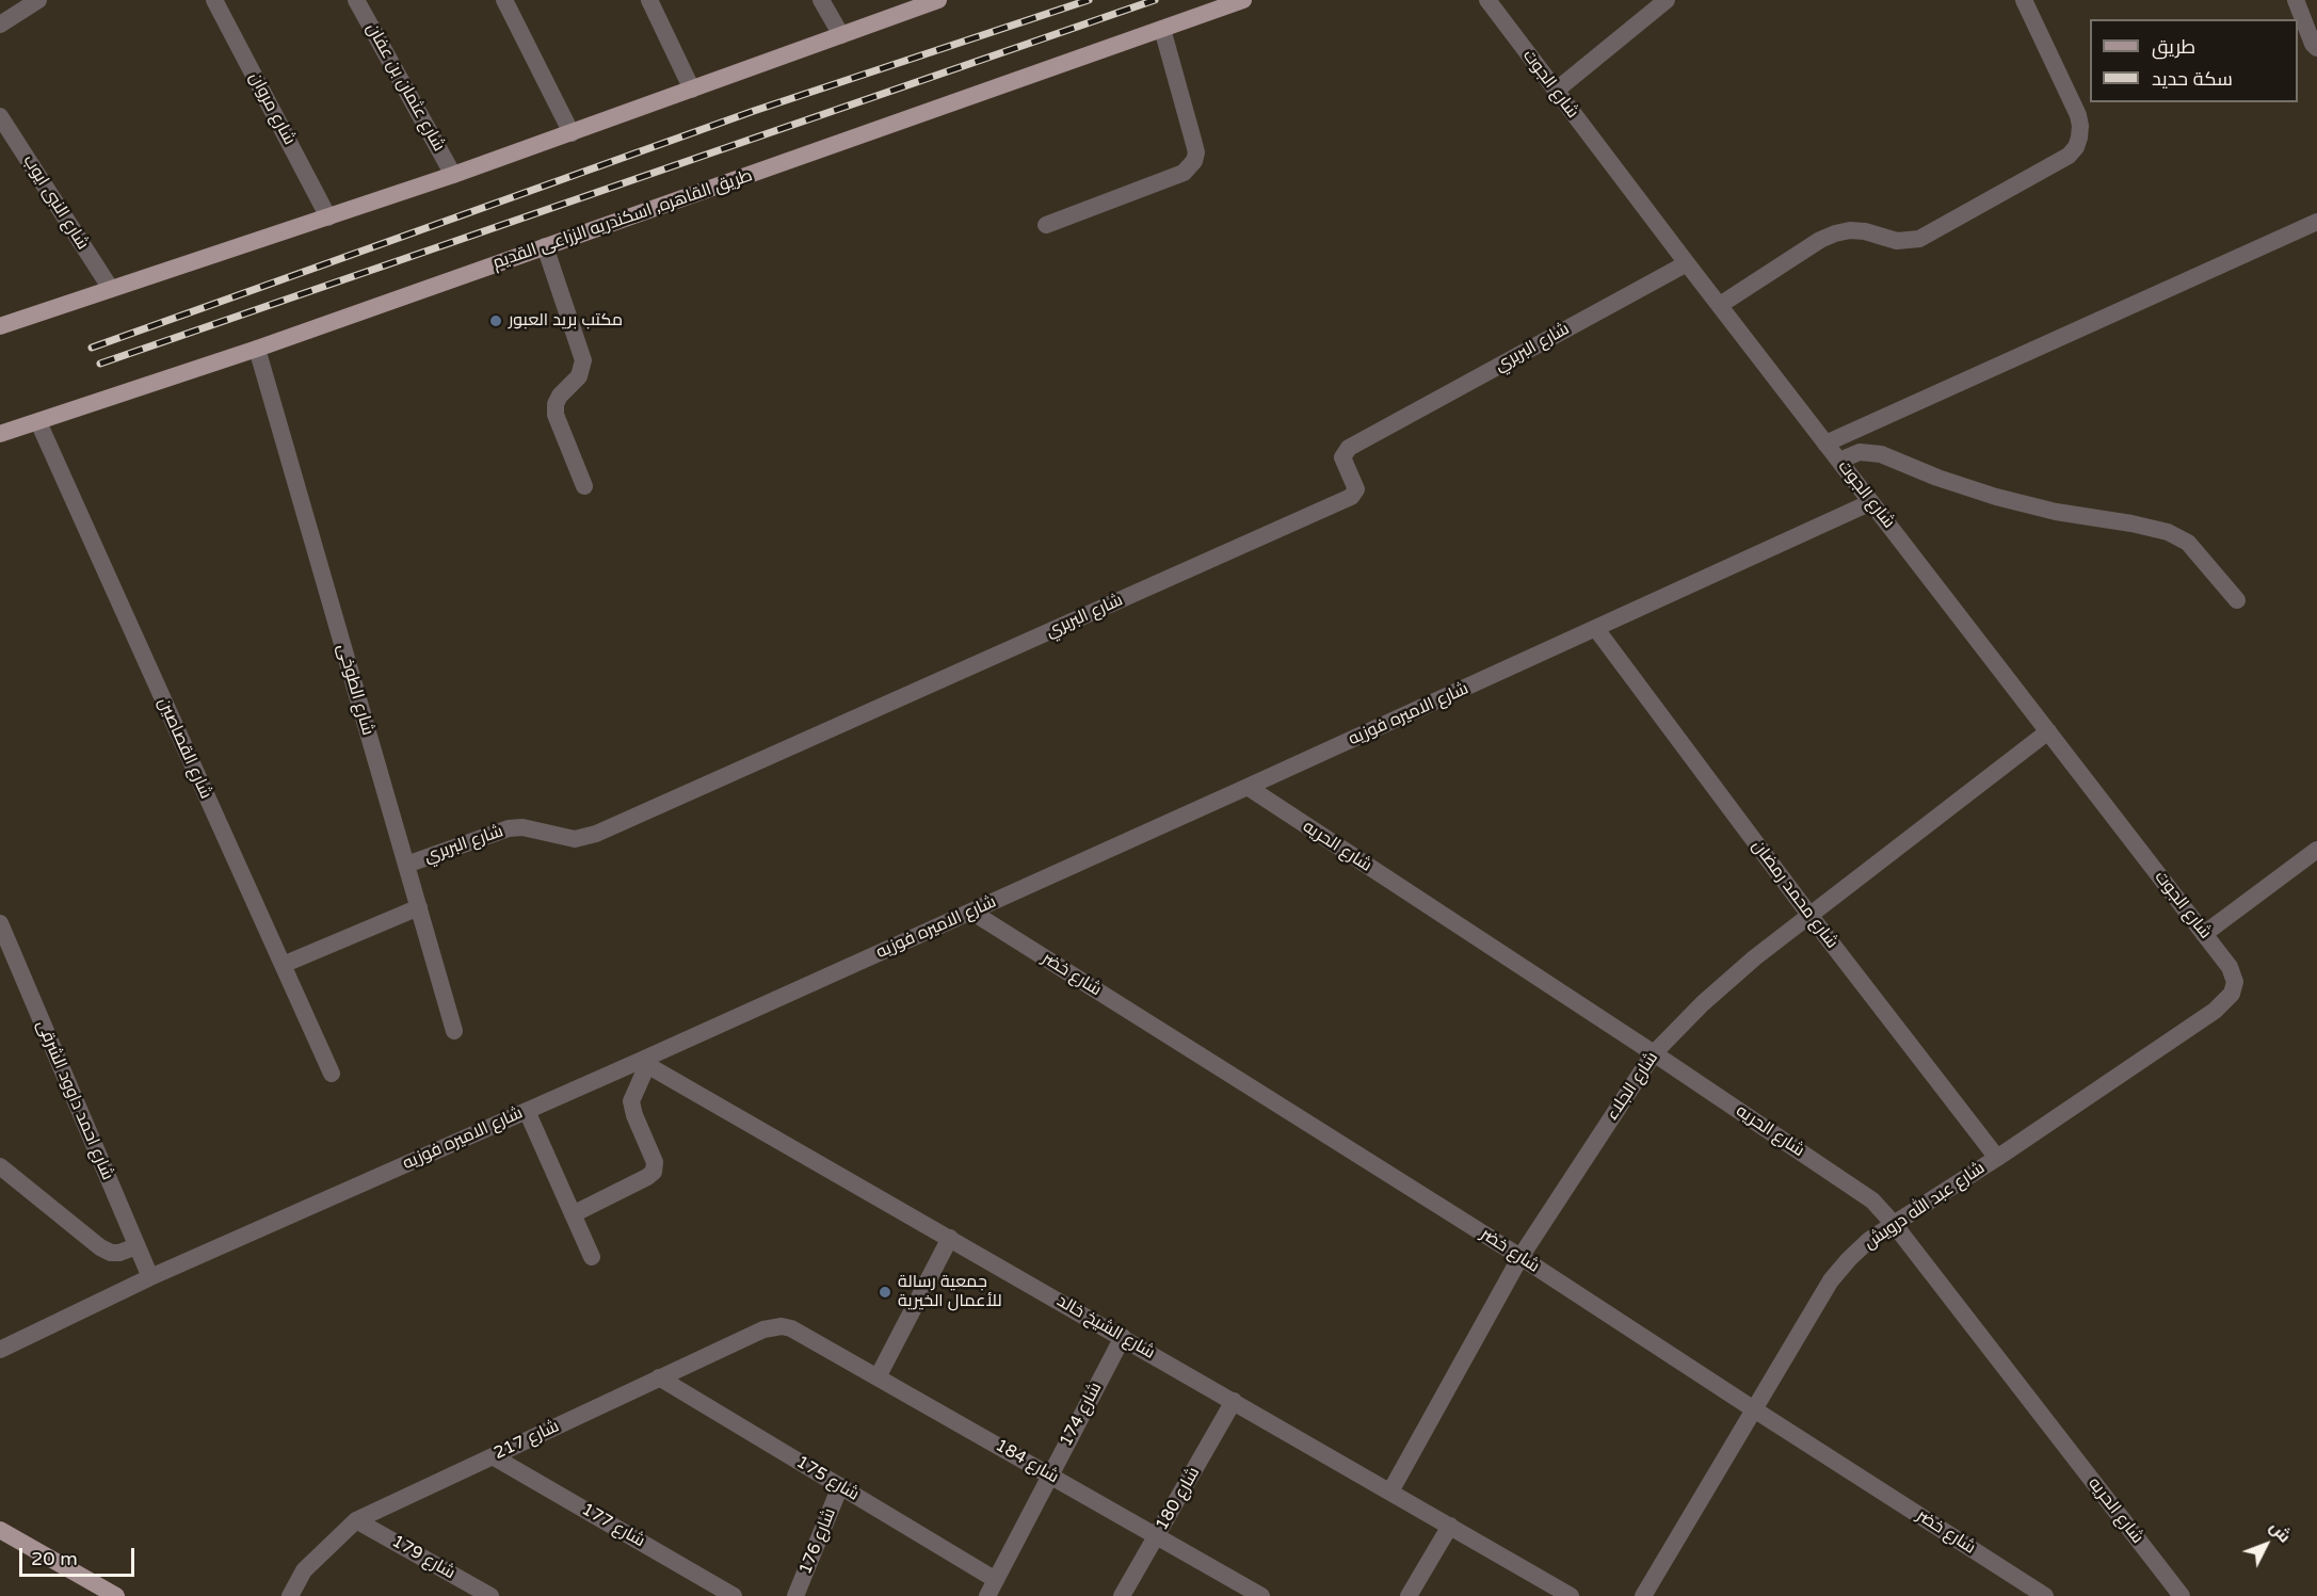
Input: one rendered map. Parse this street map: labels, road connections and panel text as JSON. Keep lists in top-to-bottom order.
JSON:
{
  "streets": {
    "main road": ["طريق القاهره, اسكندريه الزراعى القديم"],
    "street": [
      "شارع الجوت",
      "شارع عثمان بن عفان",
      "شارع مروان",
      "شارع النبى ايوب",
      "شارع البربري",
      "شارع الطوخى",
      "شارع الاميره فوزيه",
      "شارع القصاصين",
      "شارع الحريه",
      "شارع محمد رمضان",
      "شارع خضر",
      "شارع الجلاء",
      "شارع احمد داوود الشرقى",
      "شارع عبد الله درويش",
      "شارع الشيخ خالد",
      "شارع 174",
      "شارع 217",
      "شارع 184",
      "شارع 175",
      "شارع 180",
      "شارع 177",
      "شارع 176",
      "شارع 179"
    ]
  },
  "crossings": [
    ["شارع الجوت", "شارع البربري"],
    ["شارع الجوت", "شارع الاميره فوزيه"],
    ["شارع الجوت", "شارع الجلاء"],
    ["شارع الجوت", "شارع عبد الله درويش"],
    ["طريق القاهره, اسكندريه الزراعى القديم", "شارع الطوخى"],
    ["طريق القاهره, اسكندريه الزراعى القديم", "شارع القصاصين"],
    ["شارع البربري", "شارع الطوخى"],
    ["شارع الاميره فوزيه", "شارع الحريه"],
    ["شارع الاميره فوزيه", "شارع محمد رمضان"],
    ["شارع الاميره فوزيه", "شارع خضر"],
    ["شارع الاميره فوزيه", "شارع احمد داوود الشرقى"],
    ["شارع الاميره فوزيه", "شارع الشيخ خالد"],
    ["شارع الحريه", "شارع الجلاء"],
    ["شارع الحريه", "شارع عبد الله درويش"],
    ["شارع محمد رمضان", "شارع الجلاء"],
    ["شارع محمد رمضان", "شارع عبد الله درويش"],
    ["شارع خضر", "شارع الجلاء"],
    ["شارع خضر", "شارع عبد الله درويش"],
    ["شارع الجلاء", "شارع الشيخ خالد"],
    ["شارع الشيخ خالد", "شارع 174"],
    ["شارع الشيخ خالد", "شارع 180"],
    ["شارع 174", "شارع 184"],
    ["شارع 174", "شارع 175"],
    ["شارع 217", "شارع 184"],
    ["شارع 217", "شارع 175"],
    ["شارع 217", "شارع 177"],
    ["شارع 217", "شارع 179"],
    ["شارع 184", "شارع 180"],
    ["شارع 175", "شارع 176"]
  ],
  "places": ["مكتب بريد العبور", "جمعية رسالة للأعمال الخيرية"],
  "legend": ["طريق", "سكة حديد"],
  "scale_bar": "20 m",
  "north": "top right"
}
